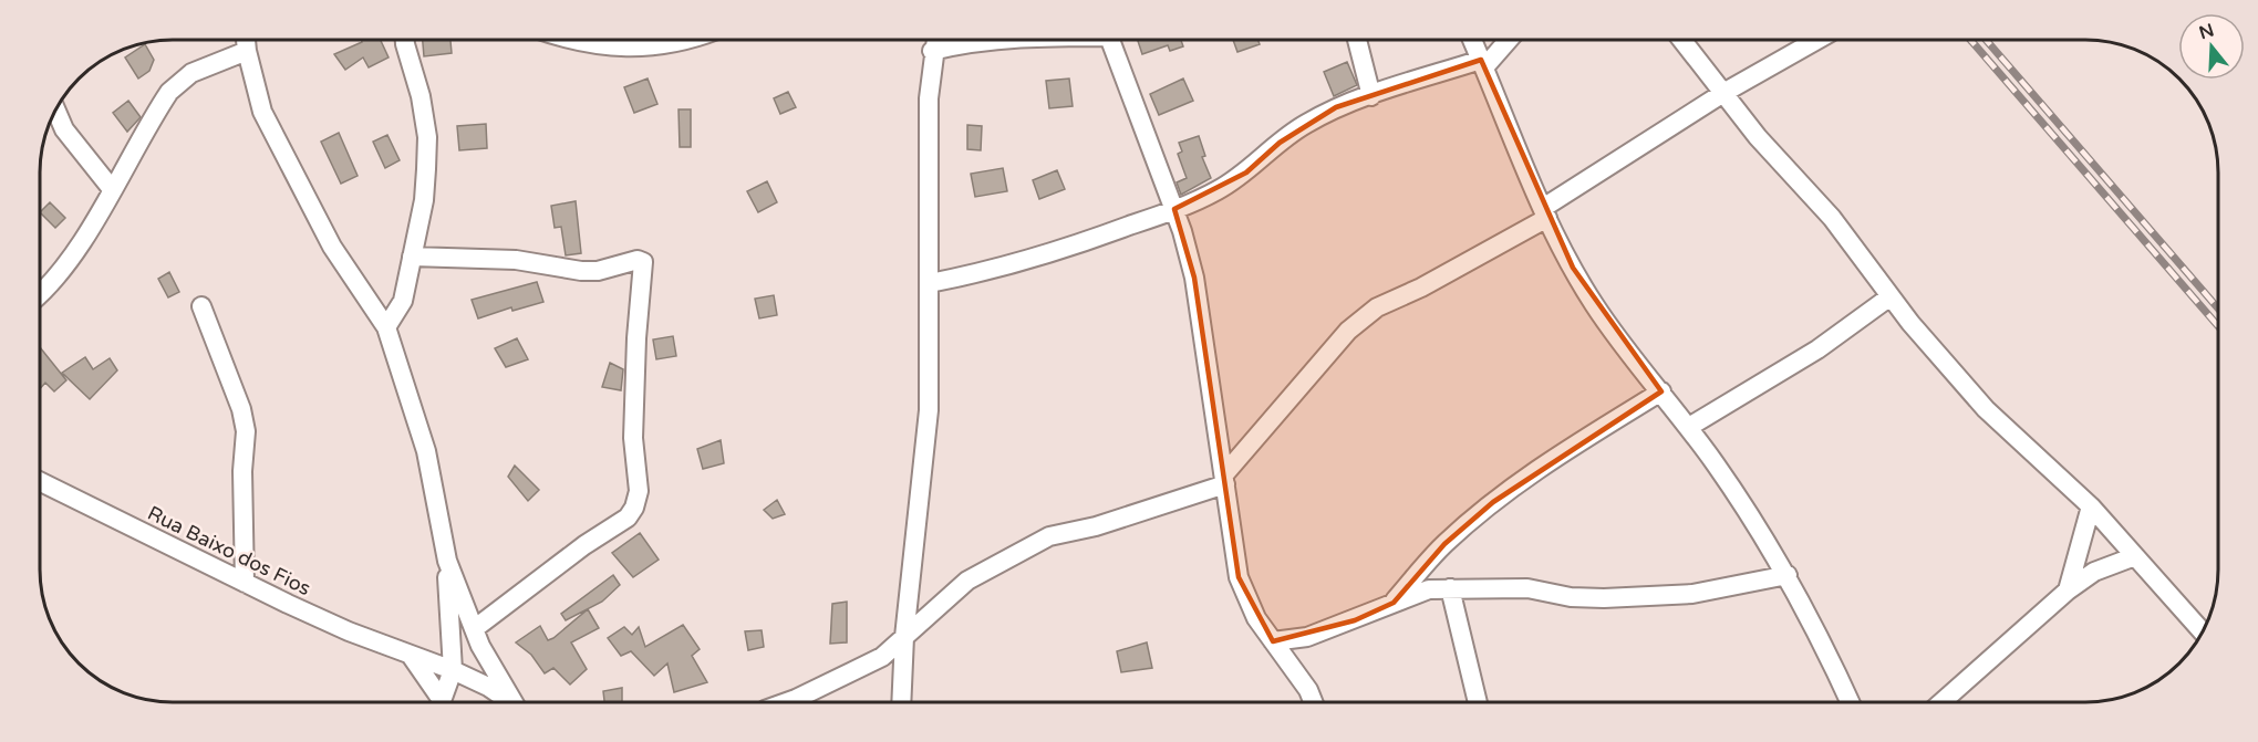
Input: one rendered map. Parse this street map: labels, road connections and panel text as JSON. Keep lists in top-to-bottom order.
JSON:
{
  "streets": {
    "street": ["Rua Baixo dos Fios"]
  },
  "north": "top"
}
